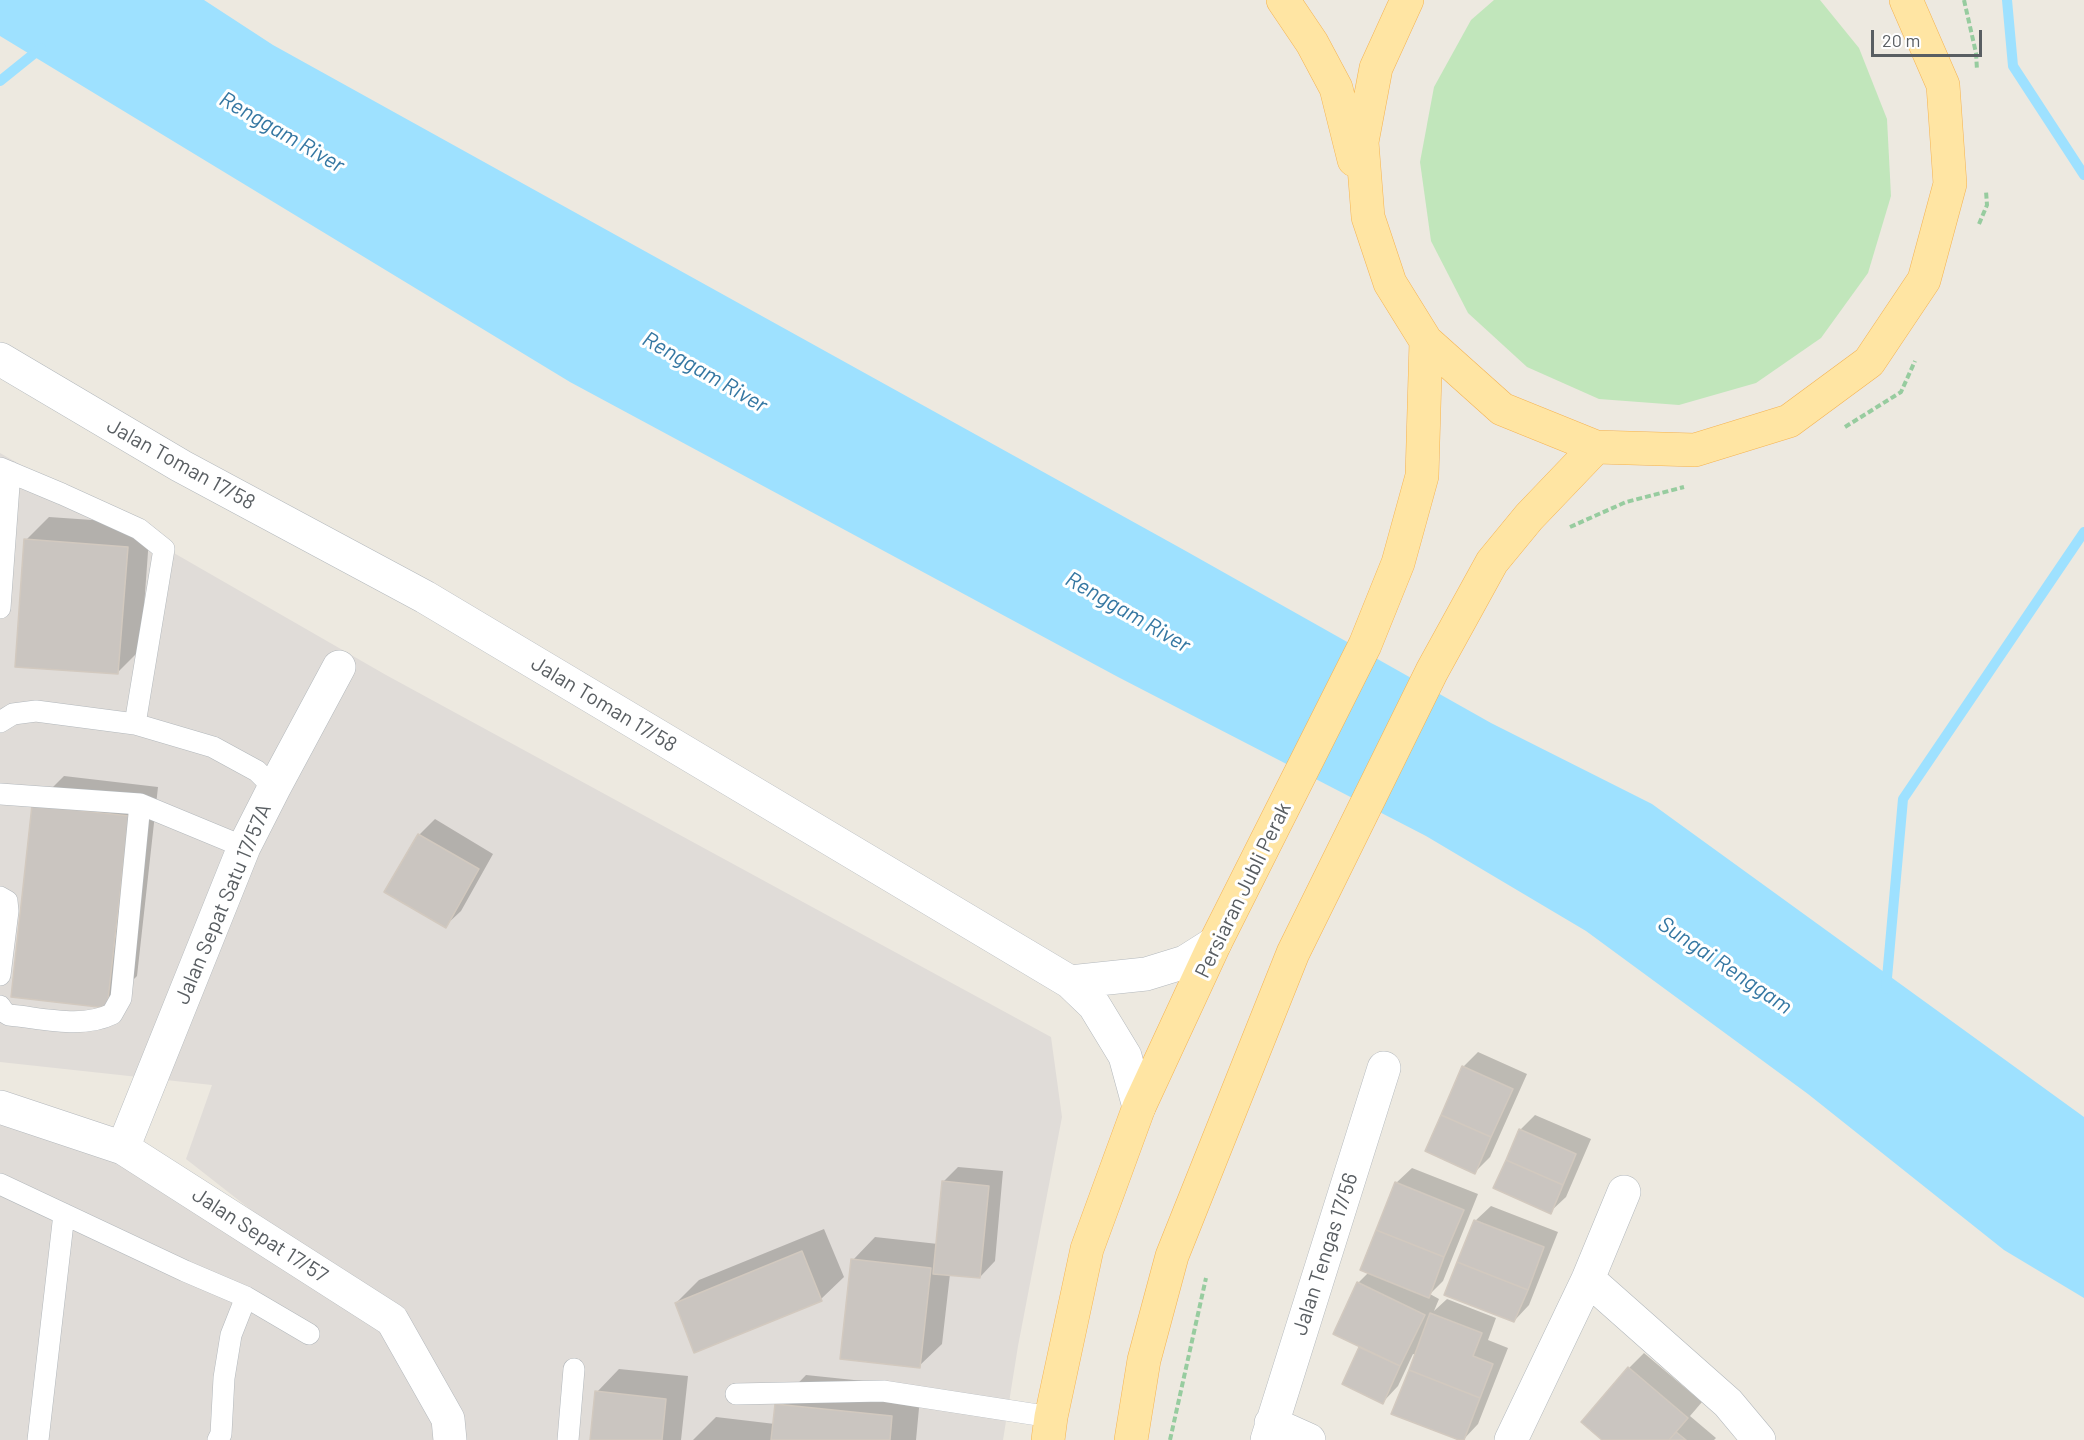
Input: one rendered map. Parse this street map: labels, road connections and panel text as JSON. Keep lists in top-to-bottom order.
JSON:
{
  "streets": {
    "main road": ["Persiaran Jubli Perak"],
    "street": [
      "Jalan Toman 17/58",
      "Jalan Sepat Satu 17/57A",
      "Jalan Sepat 17/57",
      "Jalan Tengas 17/56"
    ]
  },
  "crossings": [
    ["Jalan Toman 17/58", "Persiaran Jubli Perak"],
    ["Jalan Sepat Satu 17/57A", "Jalan Sepat 17/57"]
  ],
  "water": ["Renggam River", "Sungai Renggam"],
  "scale_bar": "20 m"
}
